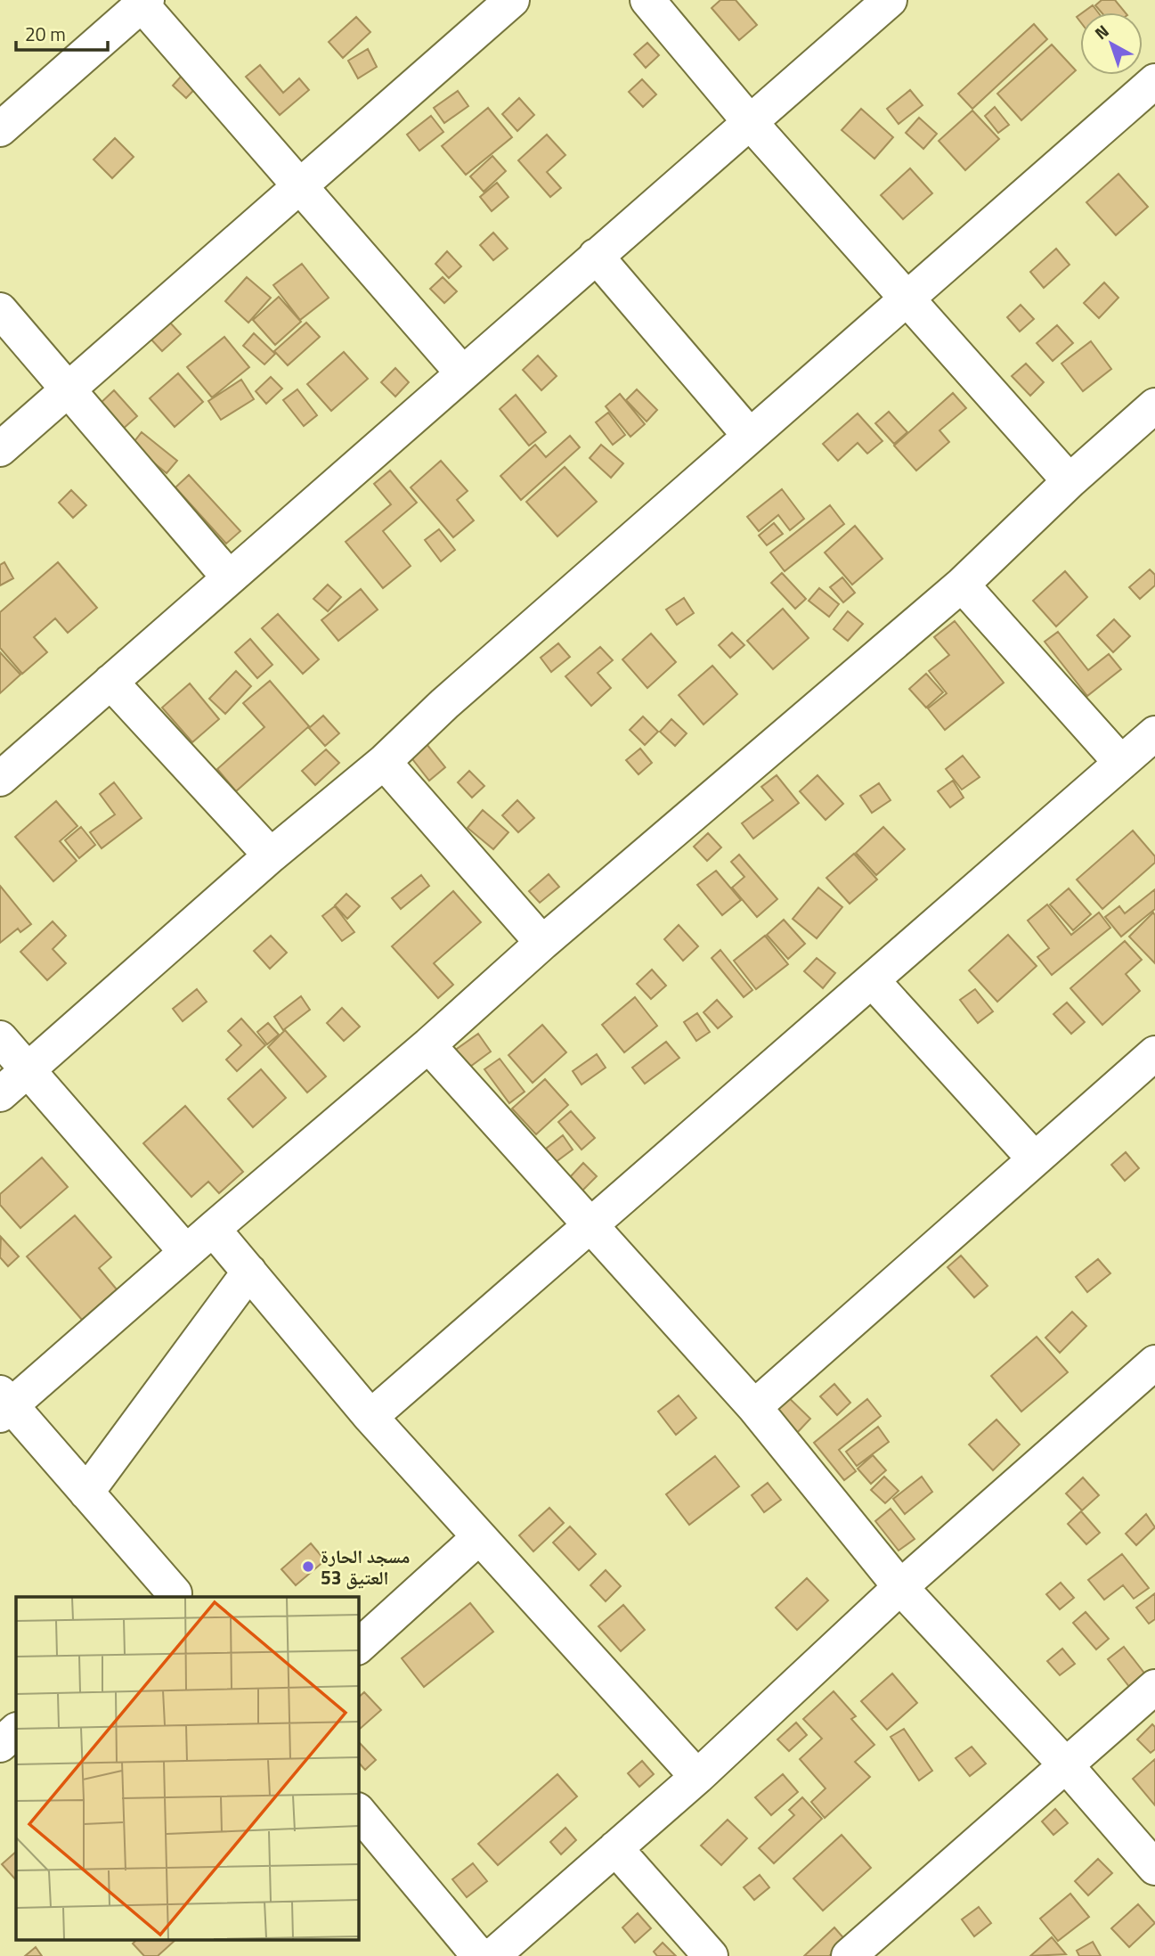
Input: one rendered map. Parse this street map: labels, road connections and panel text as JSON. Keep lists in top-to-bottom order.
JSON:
{
  "places": ["مسجد الحارة 53 العتيق"],
  "scale_bar": "20 m",
  "north": "top left"
}
